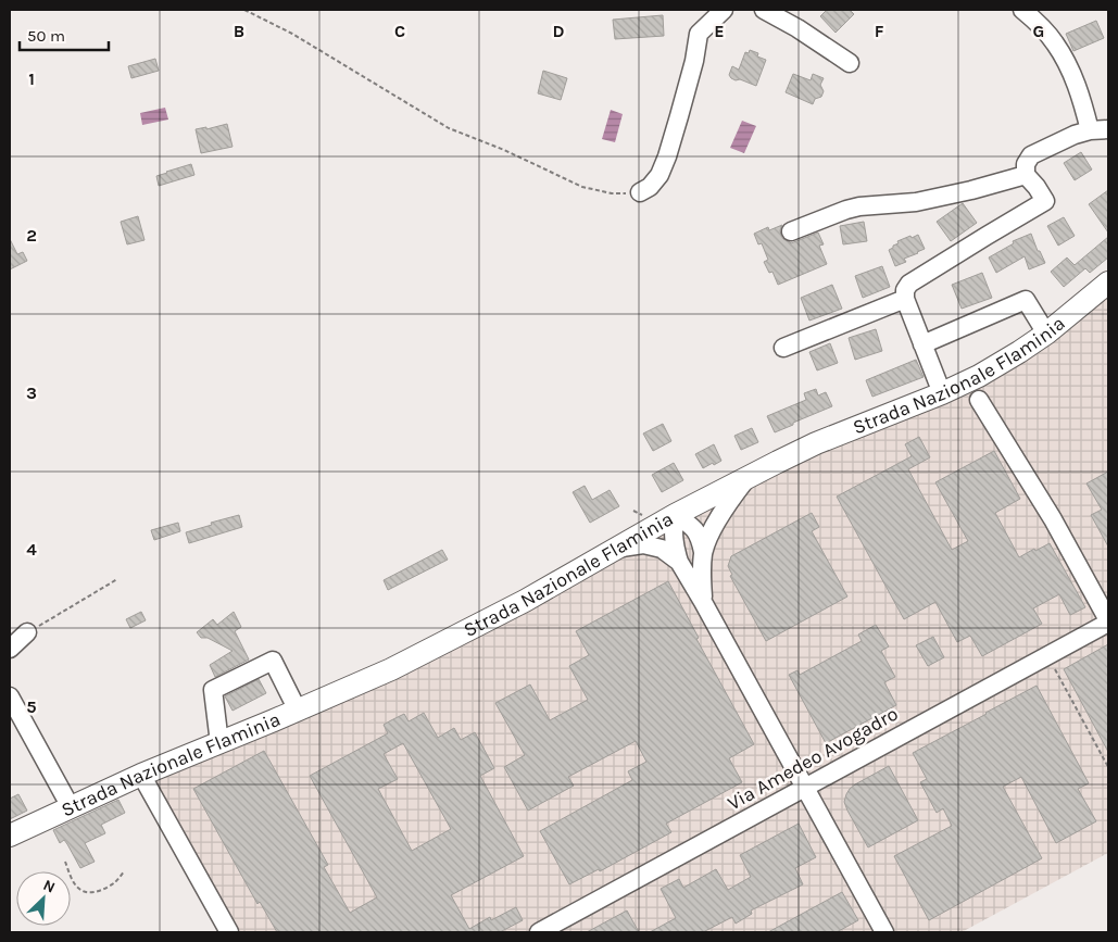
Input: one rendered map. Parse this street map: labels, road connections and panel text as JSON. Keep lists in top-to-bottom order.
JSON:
{
  "streets": {
    "main road": ["Strada Nazionale Flaminia"],
    "street": ["Via Amedeo Avogadro"]
  },
  "scale_bar": "50 m",
  "north": "top right",
  "grid": {
    "columns": [
      "B",
      "C",
      "D",
      "E",
      "F",
      "G"
    ],
    "rows": [
      "1",
      "2",
      "3",
      "4",
      "5"
    ]
  }
}
